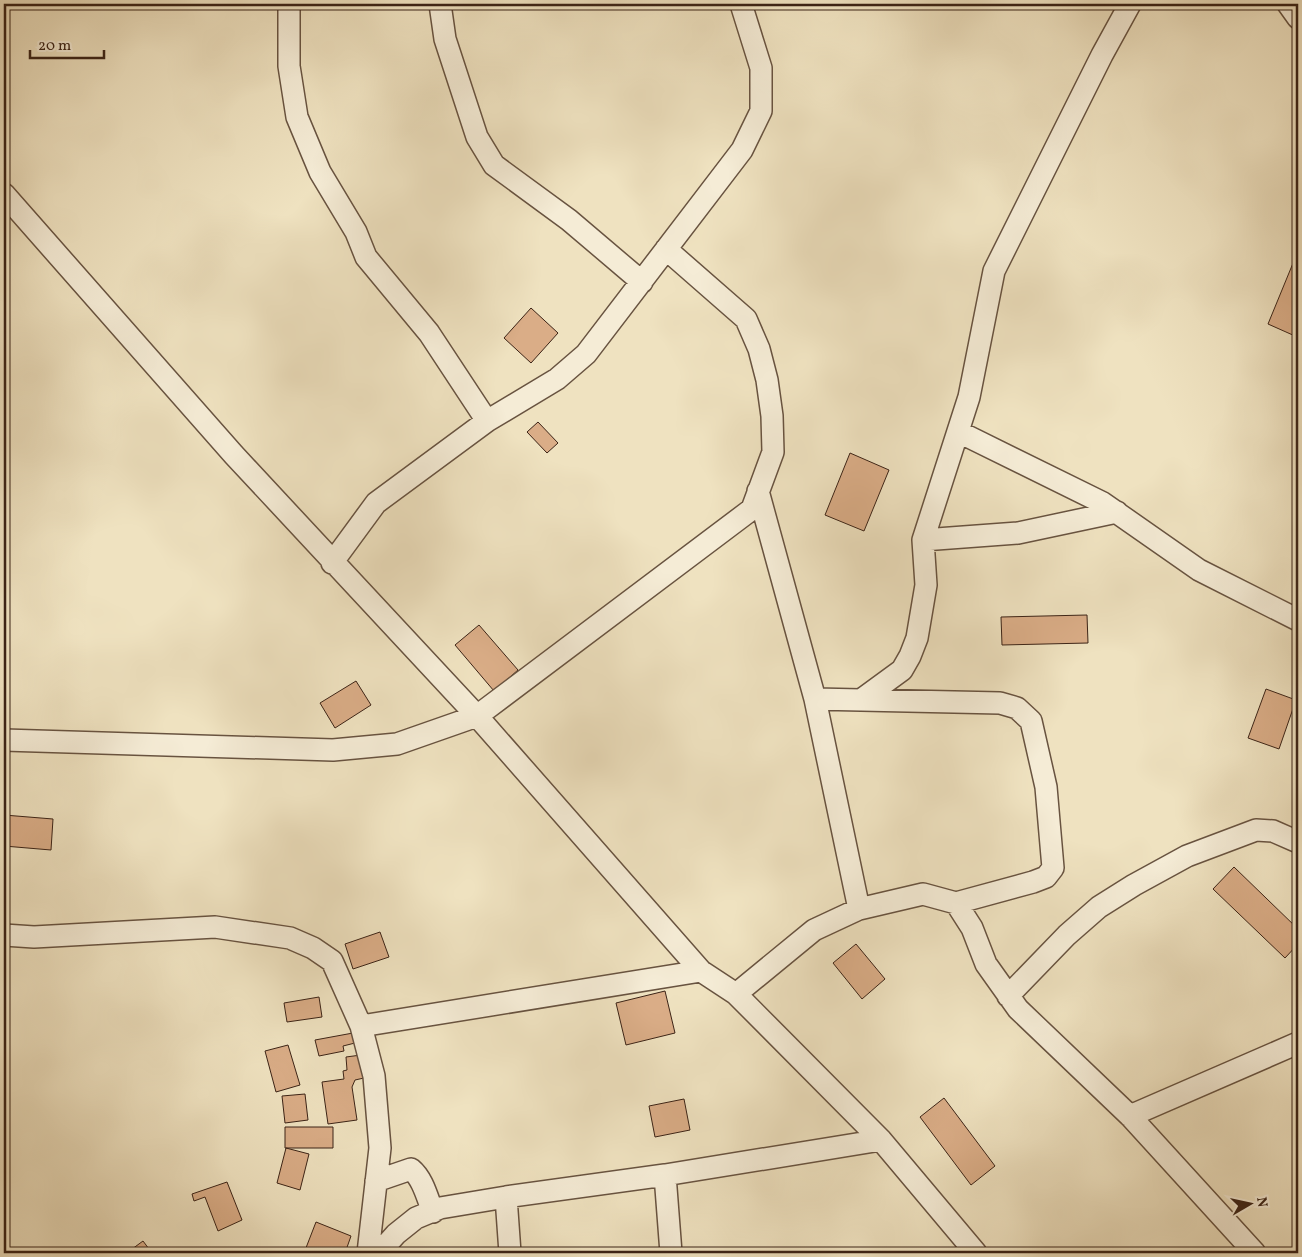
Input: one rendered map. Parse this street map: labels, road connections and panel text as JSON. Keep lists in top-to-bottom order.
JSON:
{
  "scale_bar": "20 m",
  "north": "right"
}
